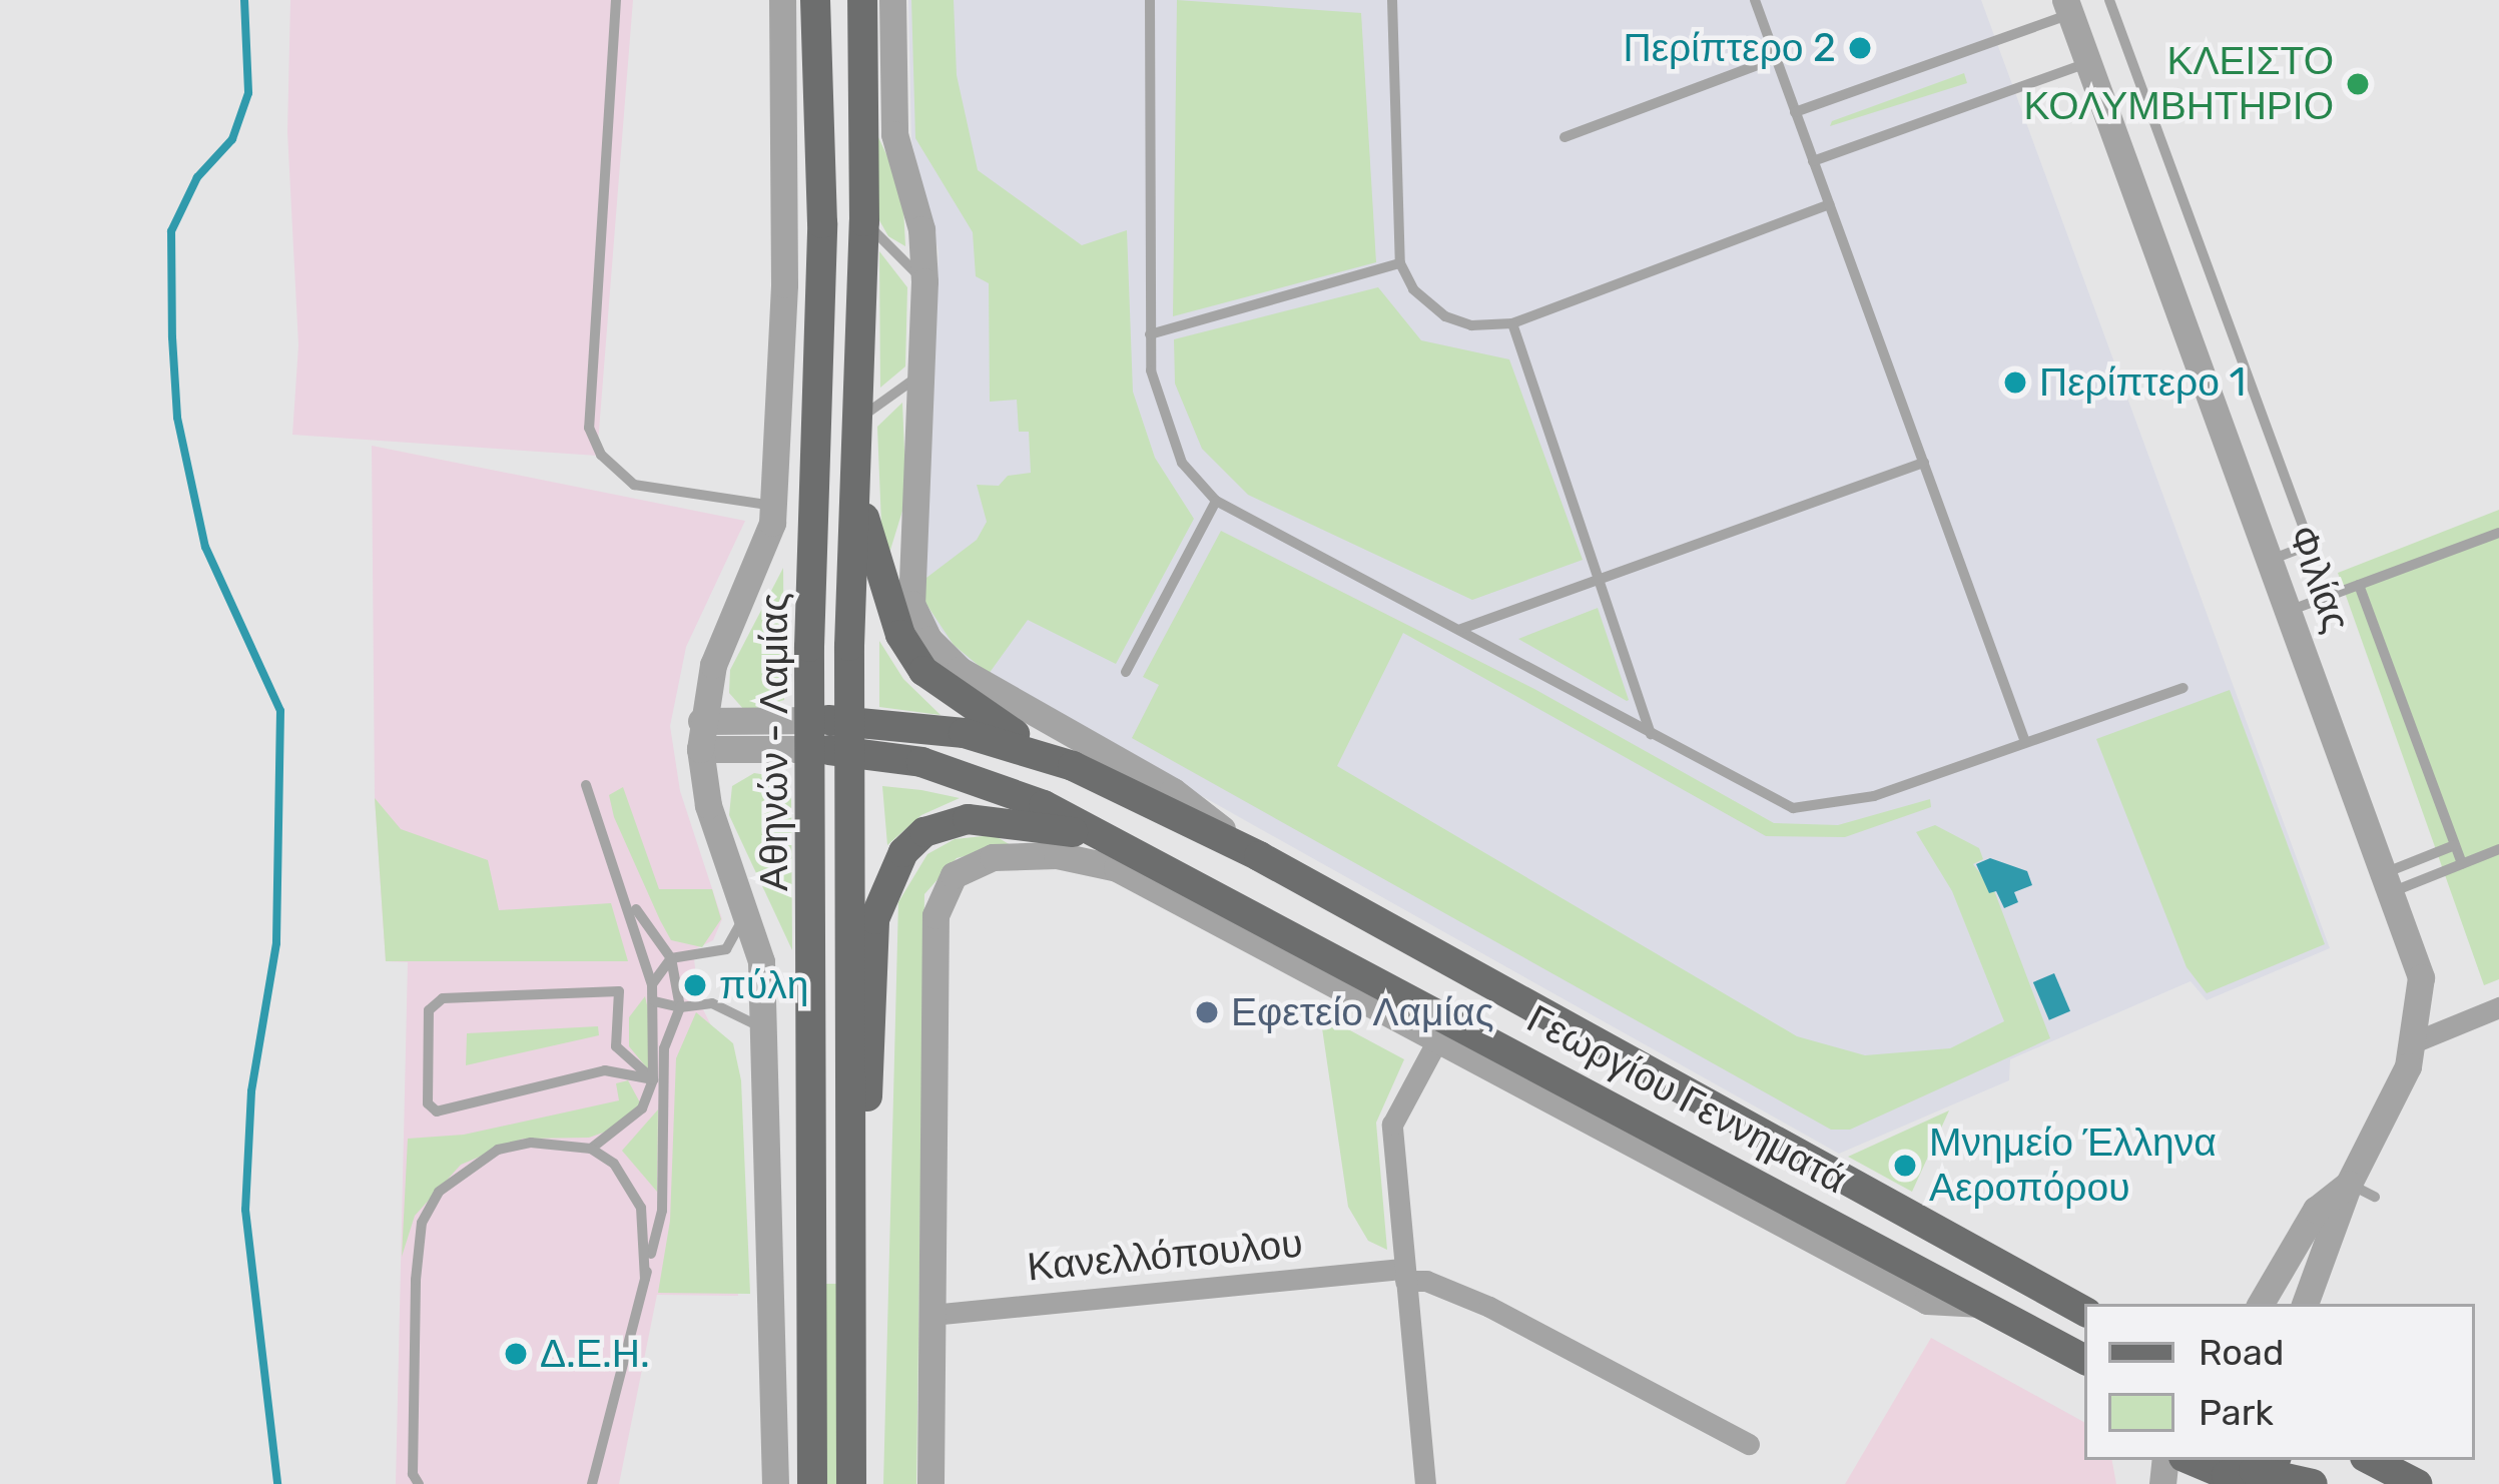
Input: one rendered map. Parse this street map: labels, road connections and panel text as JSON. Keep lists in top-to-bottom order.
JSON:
{
  "streets": {
    "main road": ["Αθηνών - Λαμίας", "Γεωργίου Γεννηματά"],
    "street": ["Φιλίας", "Κανελλόπουλου"]
  },
  "crossings": [
    ["Αθηνών - Λαμίας", "Γεωργίου Γεννηματά"]
  ],
  "places": [
    "Περίπτερο 2",
    "ΚΛΕΙΣΤΟ ΚΟΛΥΜΒΗΤΗΡΙΟ",
    "Περίπτερο 1",
    "πύλη",
    "Εφετείο Λαμίας",
    "Μνημείο Έλληνα Αεροπόρου",
    "Δ.Ε.Η."
  ],
  "legend": ["Road", "Park"]
}
